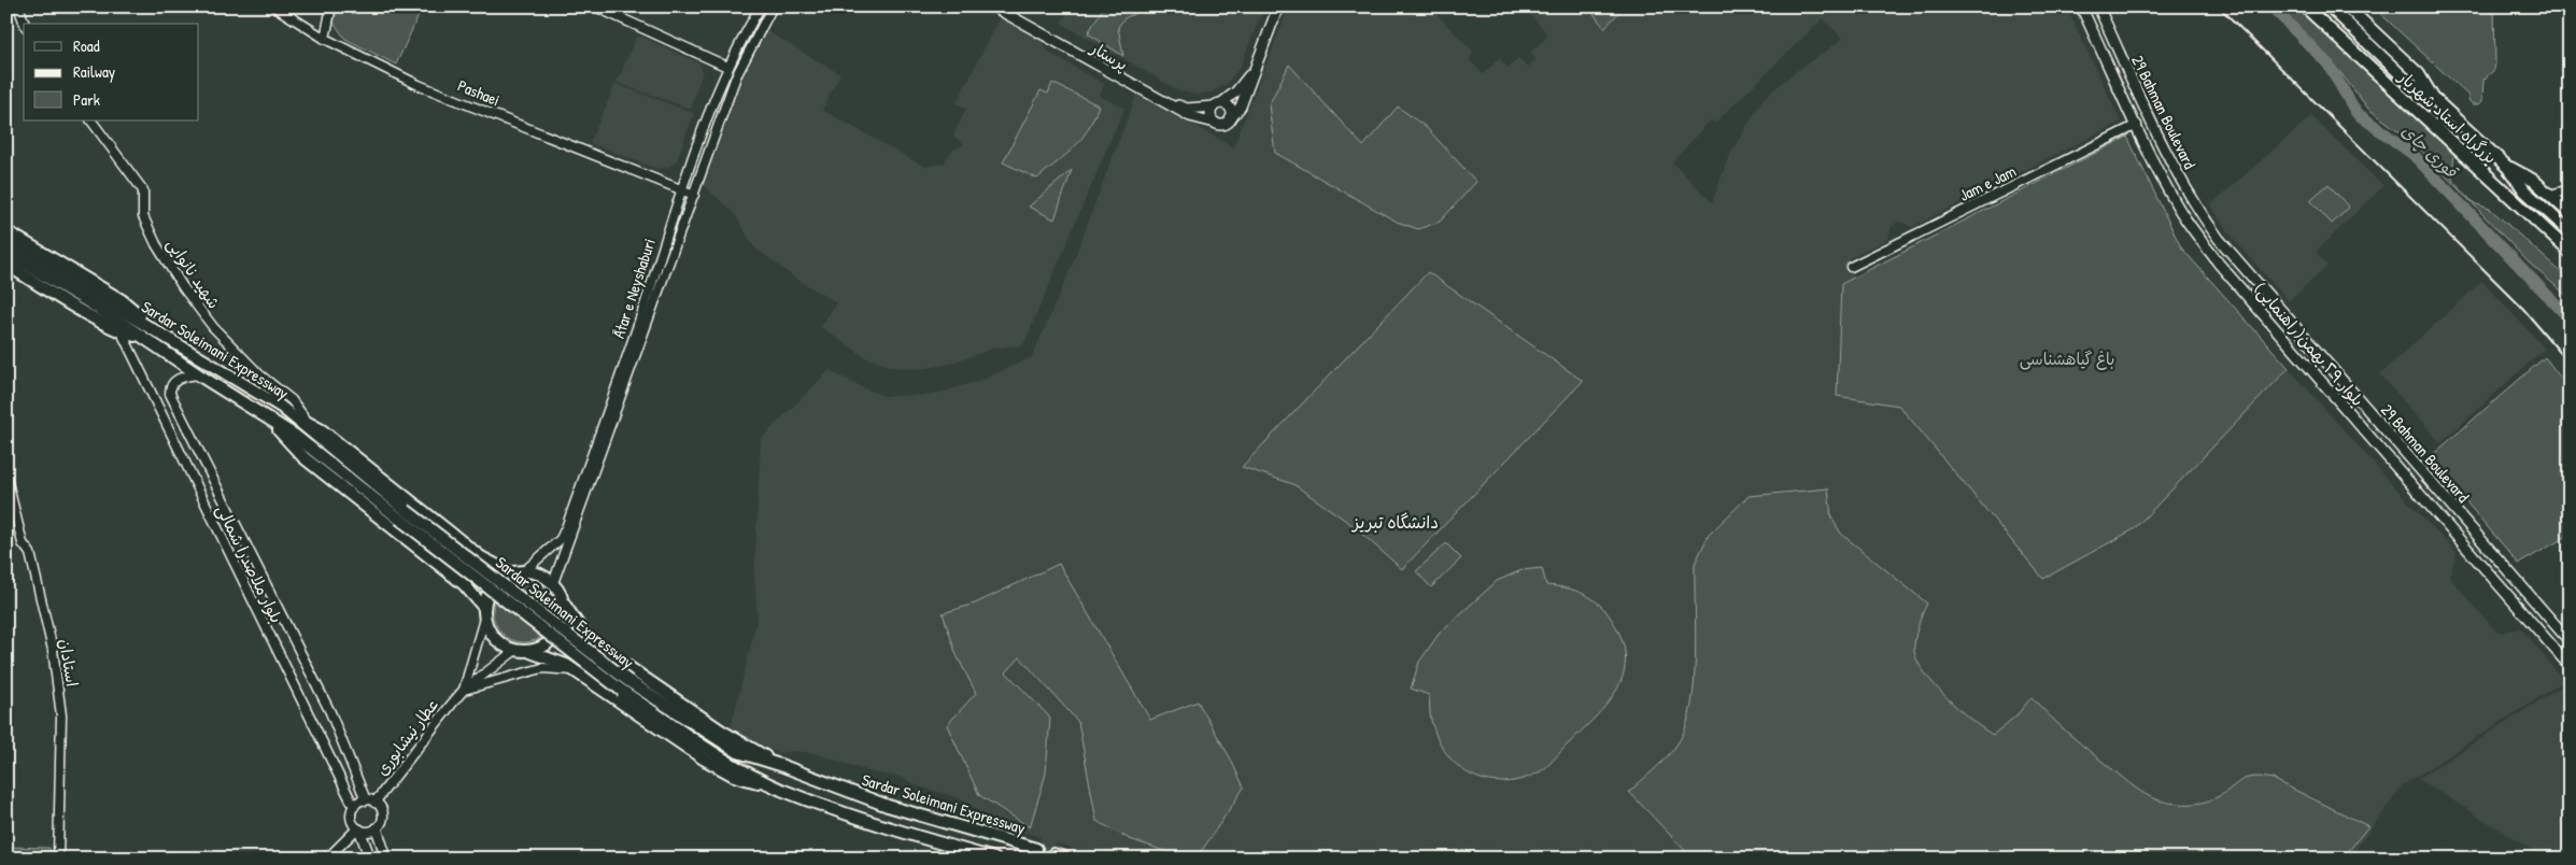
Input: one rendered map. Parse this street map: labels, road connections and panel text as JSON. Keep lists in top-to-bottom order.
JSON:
{
  "streets": {
    "highway": ["بزرگراه استاد شهریار", "Sardar Soleimani Expressway"],
    "main road": [
      "پرستار",
      "Pashaei",
      "29 Bahman Boulevard",
      "Jam e Jam",
      "شهید نانوایی",
      "ََAtar e Neyshaburi",
      "بلوار ٢٩ بهمن(راهنمایی)",
      "بلوار ملاصدرا شمالی",
      "استادان",
      "عطار نیشابوری"
    ]
  },
  "crossings": [
    ["Pashaei", "ََAtar e Neyshaburi"],
    ["Jam e Jam", "بلوار ٢٩ بهمن(راهنمایی)"],
    ["ََAtar e Neyshaburi", "عطار نیشابوری"],
    ["Sardar Soleimani Expressway", "بلوار ملاصدرا شمالی"],
    ["بلوار ملاصدرا شمالی", "عطار نیشابوری"]
  ],
  "districts": ["دانشگاه تبریز"],
  "water": ["قوری چای"],
  "parks": ["باغ گیاهشناسی"],
  "legend": ["Road", "Railway", "Park"]
}
